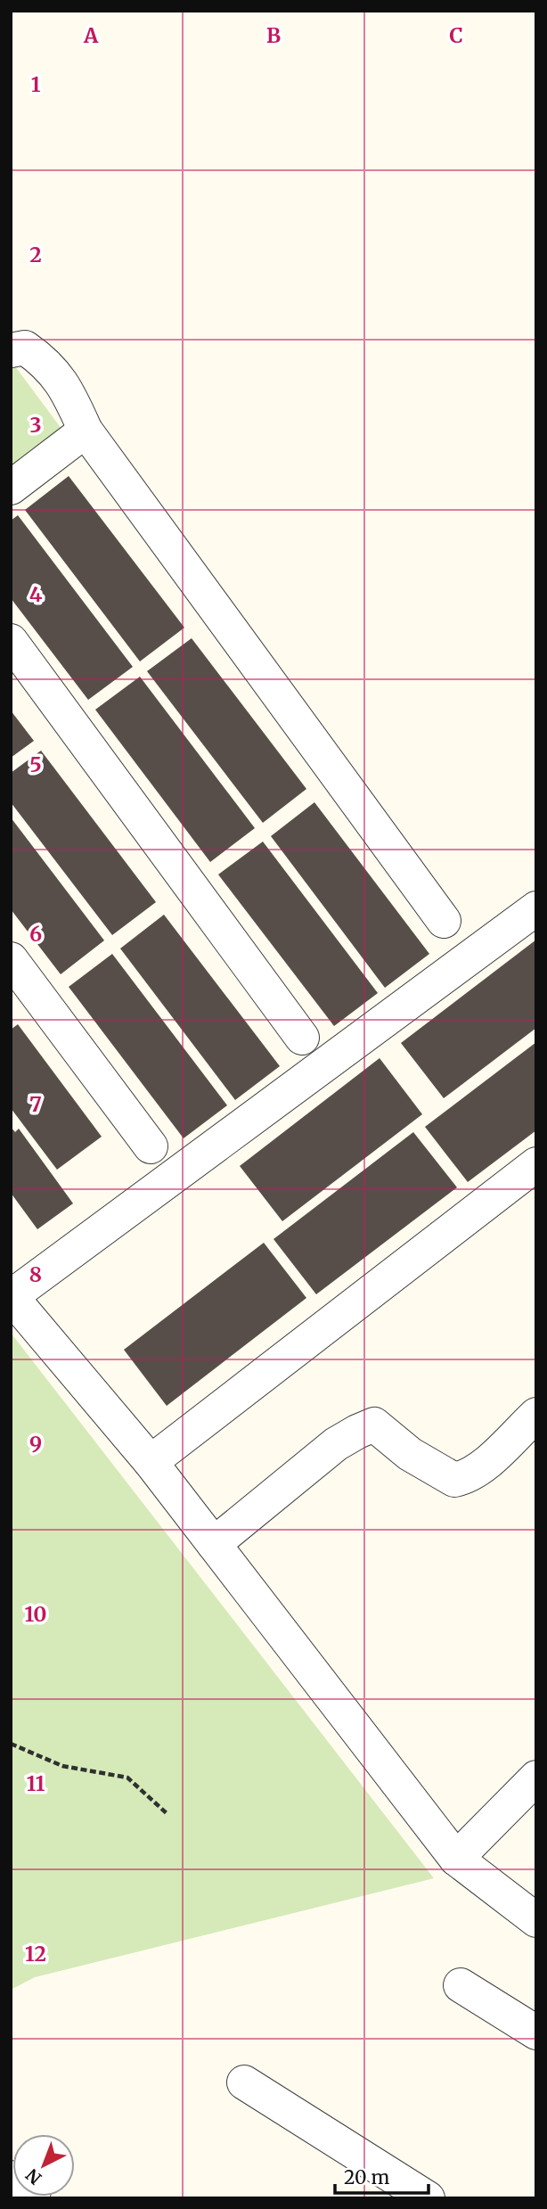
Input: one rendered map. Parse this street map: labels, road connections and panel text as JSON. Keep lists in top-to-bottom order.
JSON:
{
  "scale_bar": "20 m",
  "north": "bottom left",
  "grid": {
    "columns": ["A", "B", "C"],
    "rows": [
      "1",
      "2",
      "3",
      "4",
      "5",
      "6",
      "7",
      "8",
      "9",
      "10",
      "11",
      "12"
    ]
  }
}
